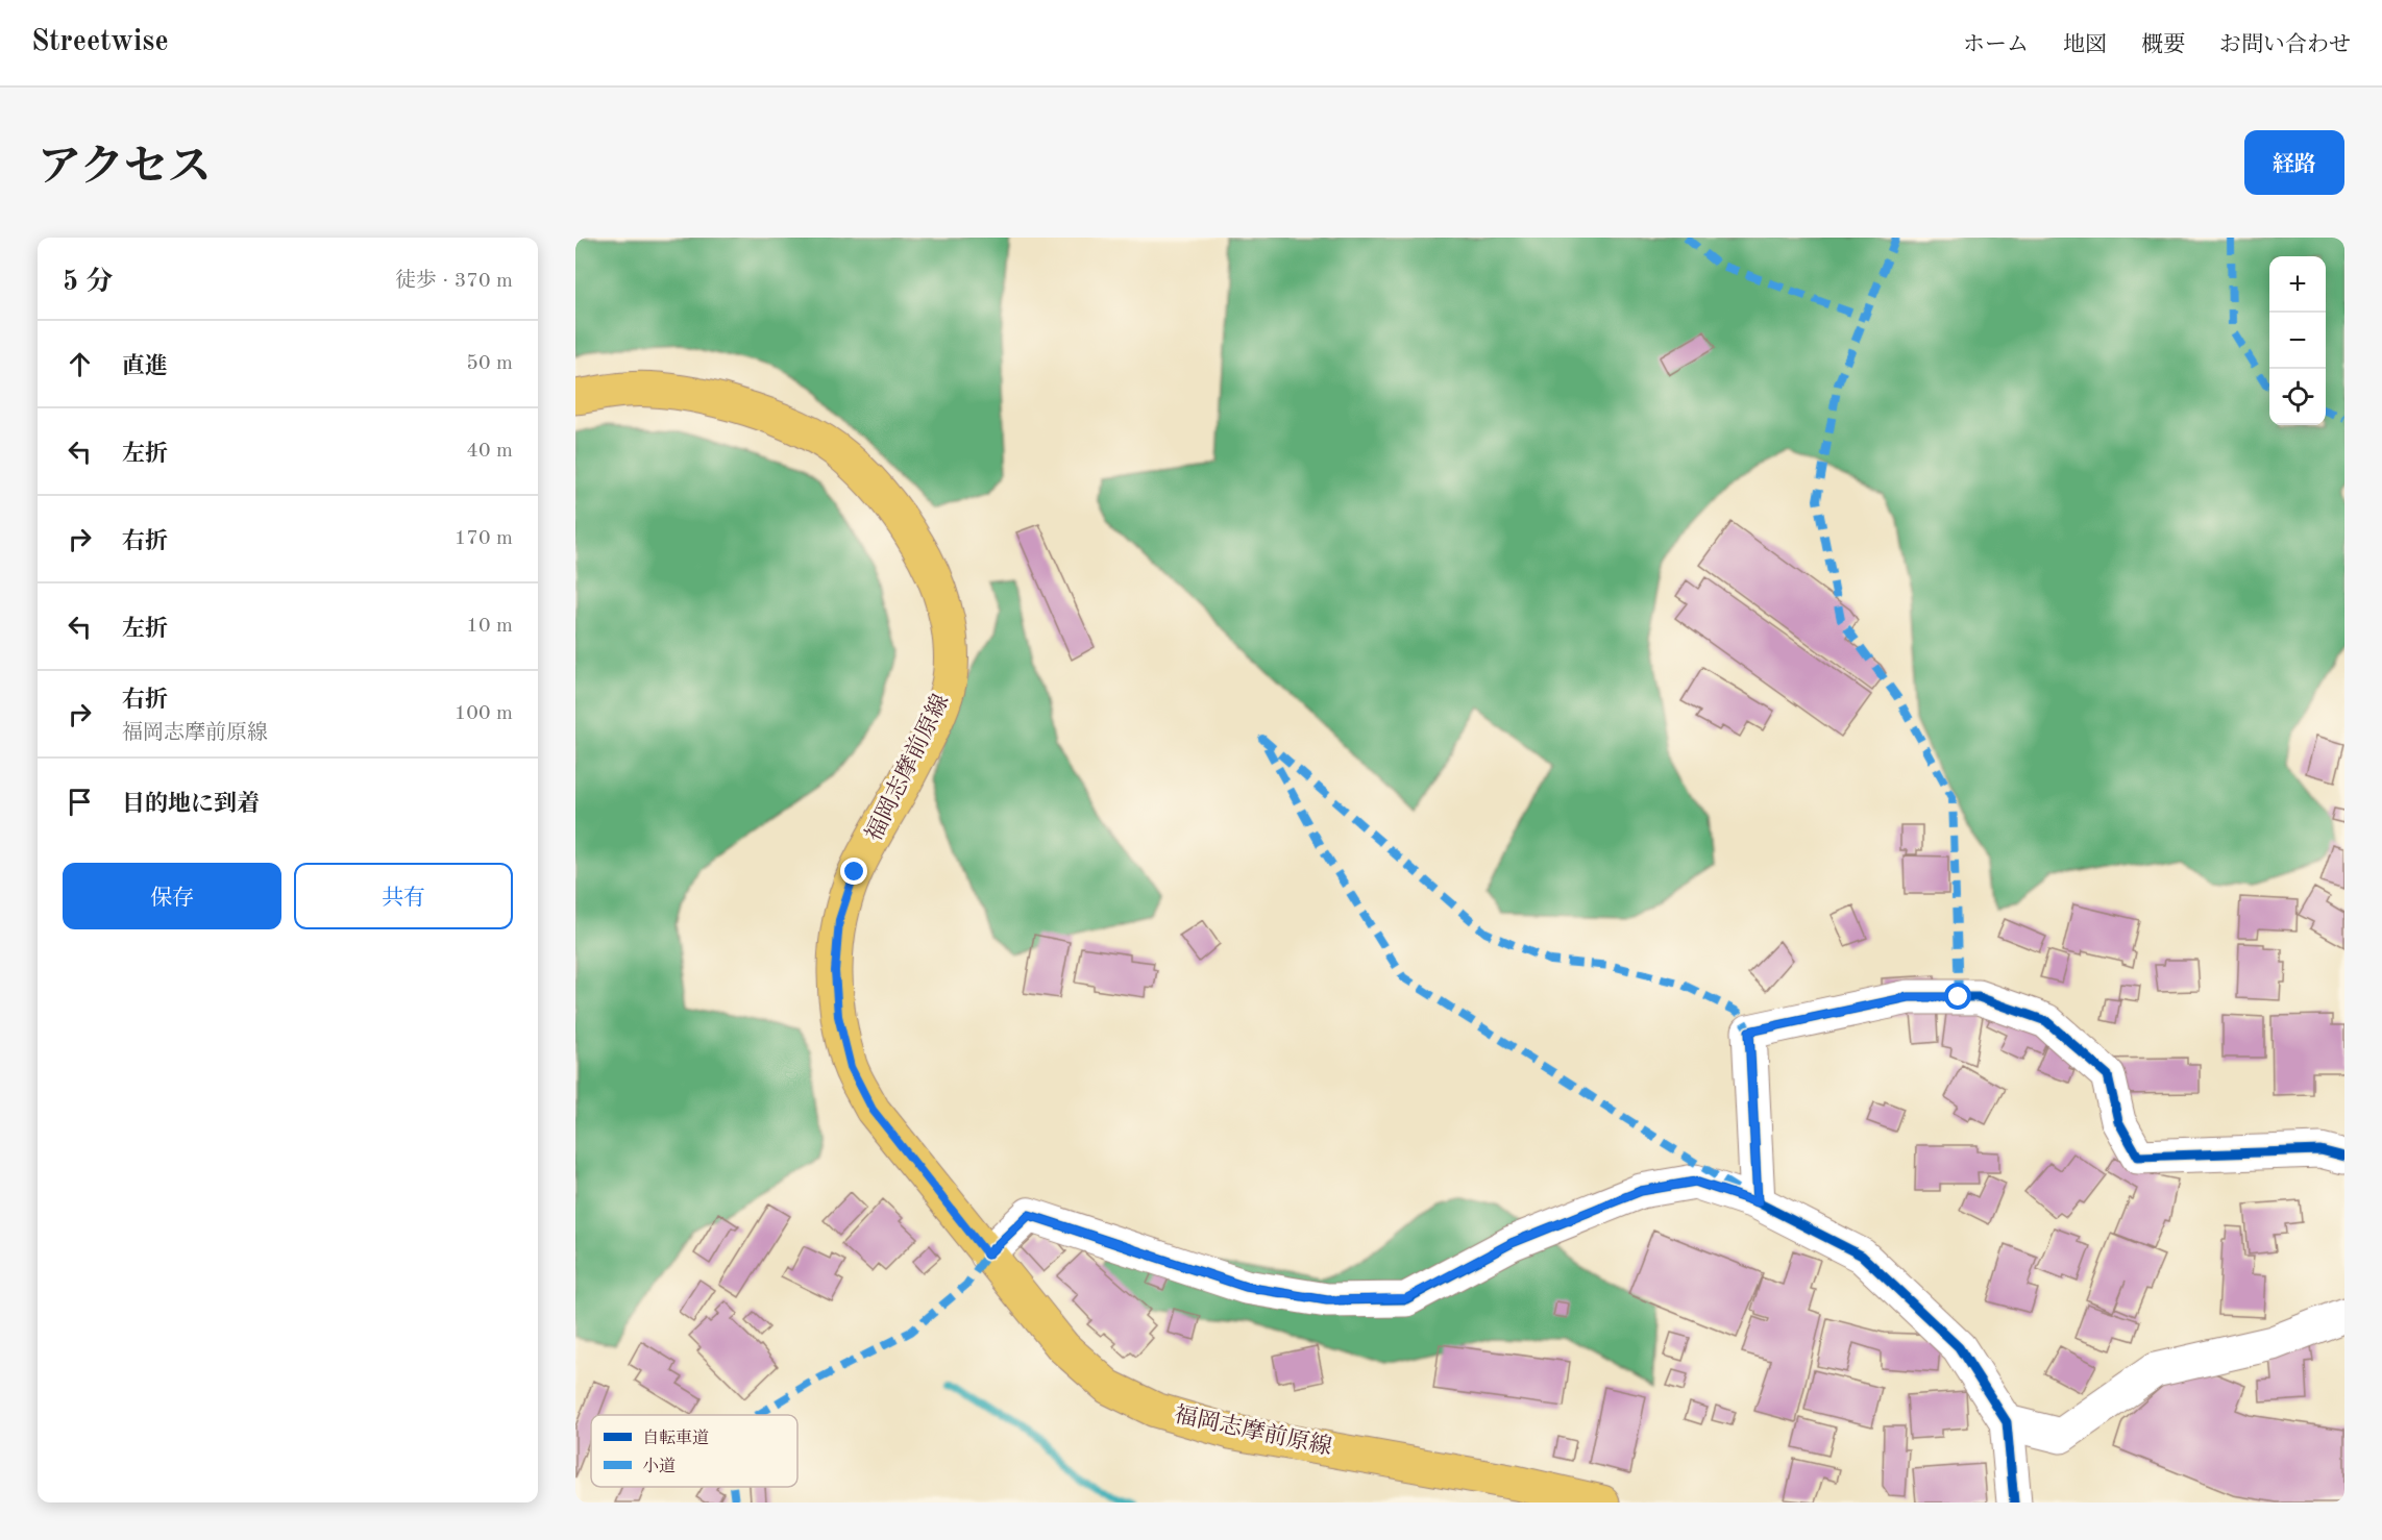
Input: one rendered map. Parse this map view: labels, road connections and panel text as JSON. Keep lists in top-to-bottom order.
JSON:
{
  "streets": {
    "main road": ["福岡志摩前原線"]
  },
  "legend": ["自転車道", "小道"],
  "page": {
    "header": "Streetwise",
    "nav": [
      "ホーム",
      "地図",
      "概要",
      "お問い合わせ"
    ],
    "title": "アクセス",
    "buttons": [
      "経路",
      ["保存", "共有"]
    ],
    "heading": ["5 分", "徒歩 · 370 m"],
    "map_buttons": ["+", "−"],
    "list": [
      ["直進", "50 m"],
      ["左折", "40 m"],
      ["右折", "170 m"],
      ["左折", "10 m"],
      ["右折", "福岡志摩前原線", "100 m"],
      "目的地に到着"
    ]
  }
}
